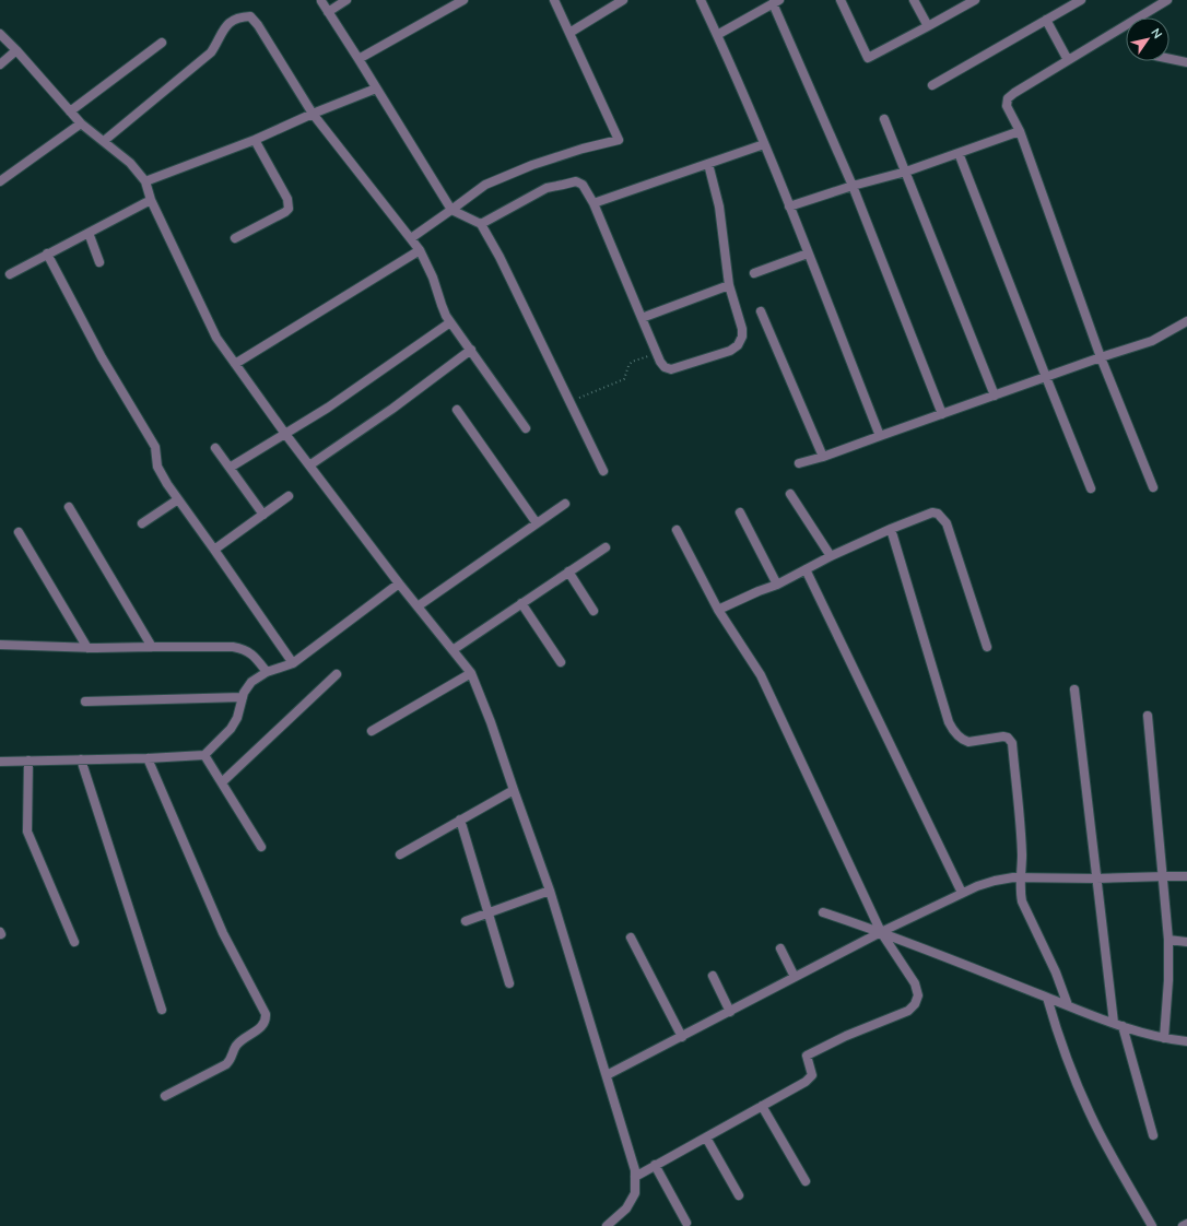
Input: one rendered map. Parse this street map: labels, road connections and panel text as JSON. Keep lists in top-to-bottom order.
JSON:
{
  "north": "top right"
}
